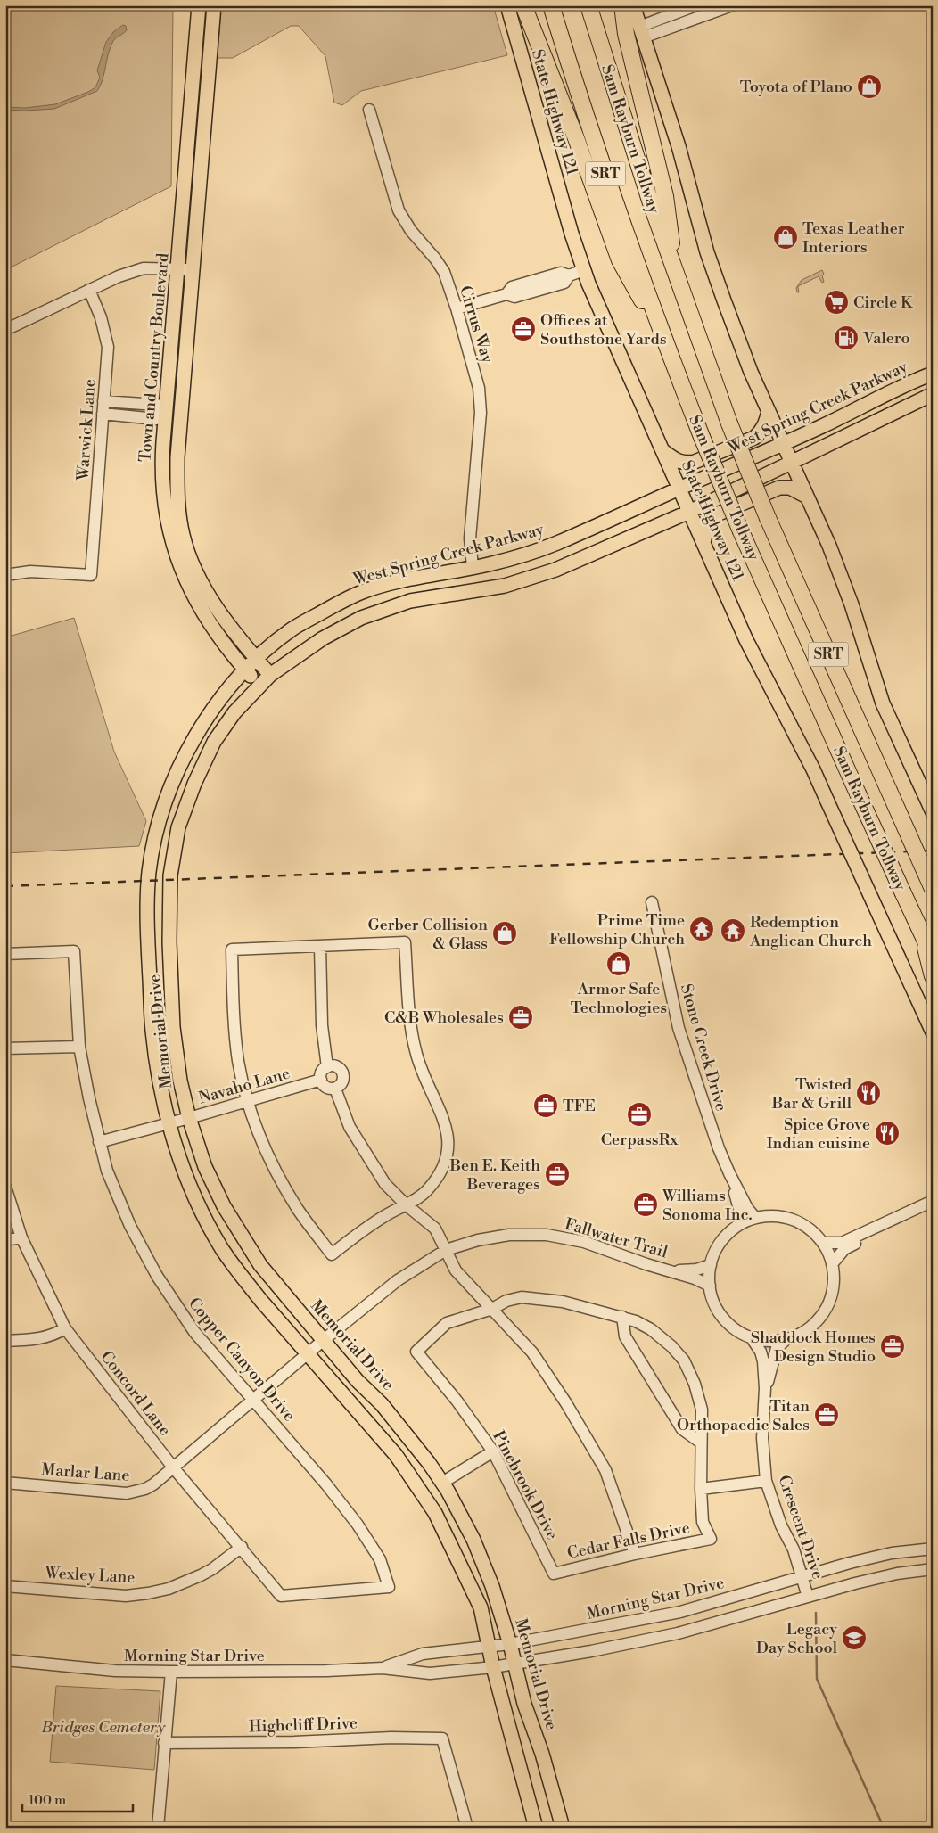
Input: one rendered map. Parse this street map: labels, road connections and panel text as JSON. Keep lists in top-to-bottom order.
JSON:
{
  "streets": {
    "highway": ["Sam Rayburn Tollway", "SRT"],
    "main road": [
      "State Highway 121",
      "Town and Country Boulevard",
      "West Spring Creek Parkway",
      "Memorial Drive"
    ],
    "street": [
      "Cirrus Way",
      "Warwick Lane",
      "Stone Creek Drive",
      "Navaho Lane",
      "Fallwater Trail",
      "Copper Canyon Drive",
      "Concord Lane",
      "Marlar Lane",
      "Pinebrook Drive",
      "Crescent Drive",
      "Cedar Falls Drive",
      "Wexley Lane",
      "Morning Star Drive",
      "Highcliff Drive"
    ]
  },
  "crossings": [
    ["State Highway 121", "West Spring Creek Parkway"],
    ["Cirrus Way", "West Spring Creek Parkway"],
    ["Town and Country Boulevard", "West Spring Creek Parkway"],
    ["Town and Country Boulevard", "Memorial Drive"],
    ["West Spring Creek Parkway", "Memorial Drive"],
    ["Memorial Drive", "Navaho Lane"],
    ["Memorial Drive", "Fallwater Trail"],
    ["Memorial Drive", "Marlar Lane"],
    ["Memorial Drive", "Morning Star Drive"],
    ["Stone Creek Drive", "Fallwater Trail"],
    ["Stone Creek Drive", "Crescent Drive"],
    ["Navaho Lane", "Copper Canyon Drive"],
    ["Fallwater Trail", "Marlar Lane"],
    ["Fallwater Trail", "Crescent Drive"],
    ["Copper Canyon Drive", "Concord Lane"],
    ["Copper Canyon Drive", "Marlar Lane"],
    ["Concord Lane", "Marlar Lane"],
    ["Concord Lane", "Wexley Lane"],
    ["Pinebrook Drive", "Cedar Falls Drive"],
    ["Crescent Drive", "Morning Star Drive"]
  ],
  "parks": ["Bridges Cemetery"],
  "places": {
    "shop": [
      "Toyota of Plano",
      "Texas Leather Interiors",
      "Gerber Collision & Glass",
      "Armor Safe Technologies"
    ],
    "supermarket": ["Circle K"],
    "office": [
      "Offices at Southstone Yards",
      "C&B Wholesales",
      "TFE",
      "CerpassRx",
      "Ben E. Keith Beverages",
      "Williams Sonoma Inc.",
      "Shaddock Homes Design Studio",
      "Titan Orthopaedic Sales"
    ],
    "fuel station": ["Valero"],
    "temple": ["Prime Time Fellowship Church", "Redemption Anglican Church"],
    "restaurant": ["Twisted Bar & Grill", "Spice Grove Indian cuisine"],
    "school or university": ["Legacy Day School"]
  },
  "scale_bar": "100 m"
}
